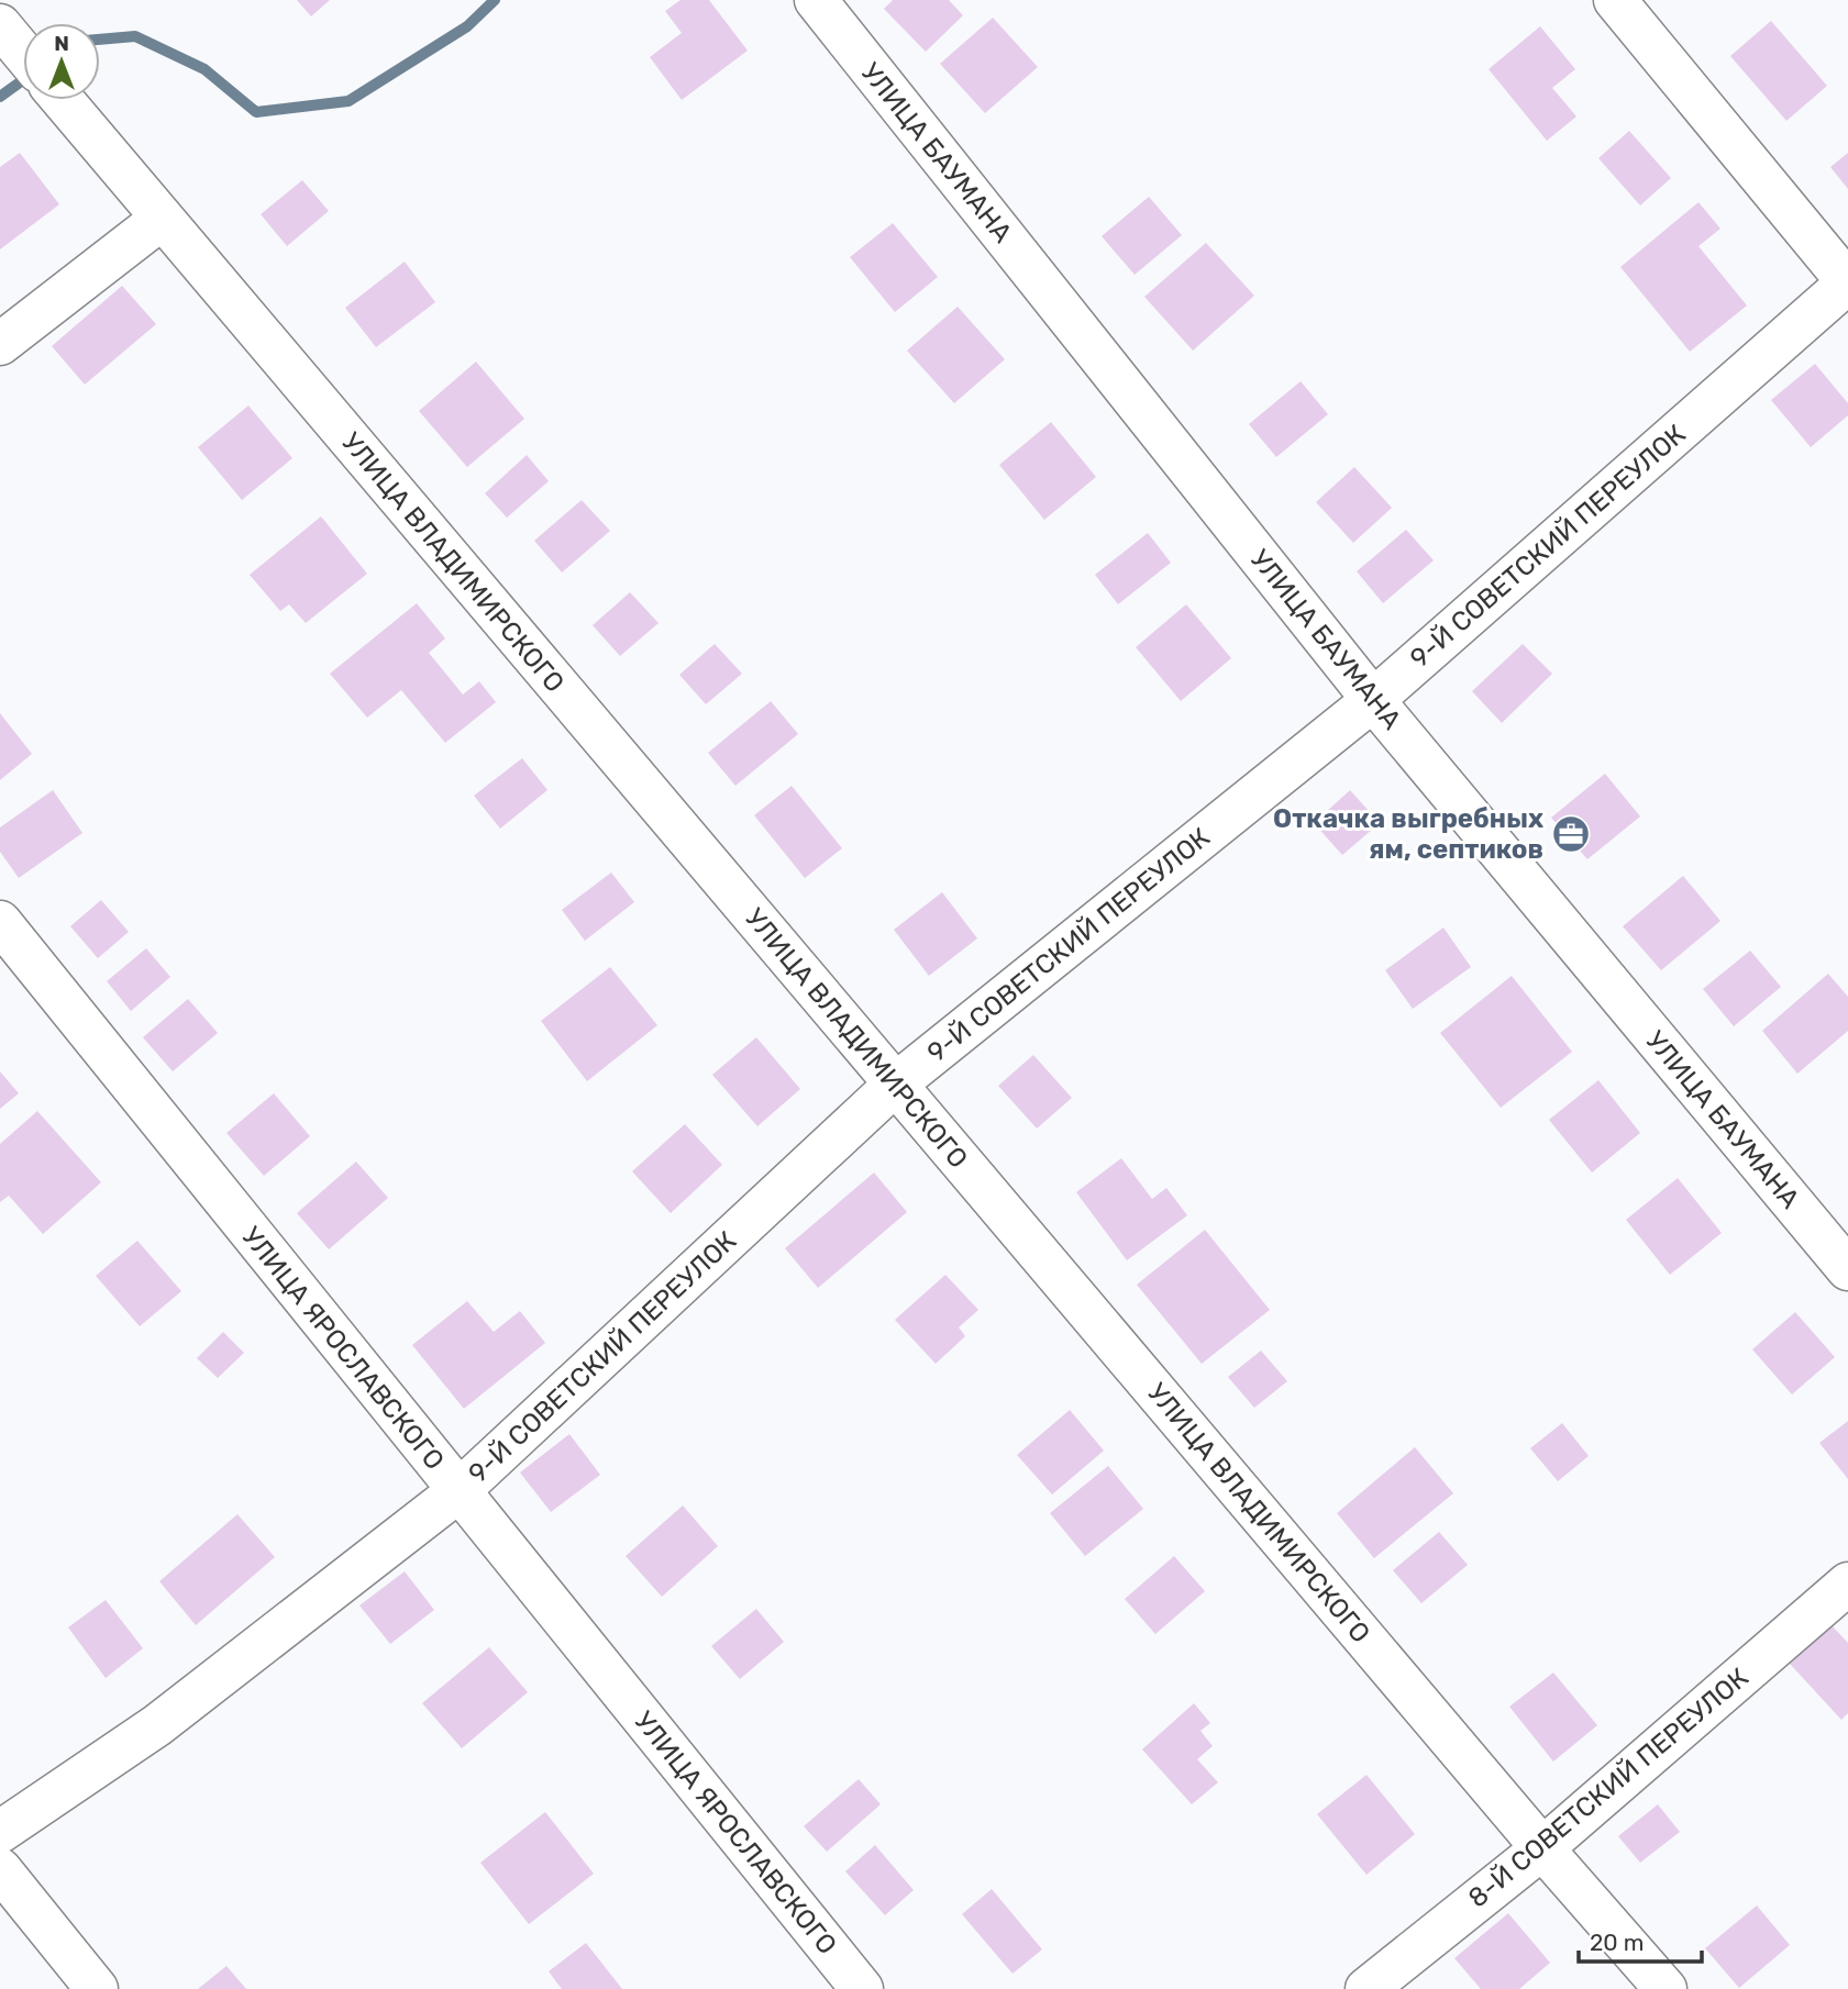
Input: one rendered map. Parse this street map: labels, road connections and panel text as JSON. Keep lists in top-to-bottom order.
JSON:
{
  "streets": {
    "street": [
      "УЛИЦА БАУМАНА",
      "9-Й СОВЕТСКИЙ ПЕРЕУЛОК",
      "УЛИЦА ВЛАДИМИРСКОГО",
      "УЛИЦА ЯРОСЛАВСКОГО",
      "8-Й СОВЕТСКИЙ ПЕРЕУЛОК"
    ]
  },
  "crossings": [
    ["УЛИЦА БАУМАНА", "9-Й СОВЕТСКИЙ ПЕРЕУЛОК"],
    ["9-Й СОВЕТСКИЙ ПЕРЕУЛОК", "УЛИЦА ВЛАДИМИРСКОГО"],
    ["9-Й СОВЕТСКИЙ ПЕРЕУЛОК", "УЛИЦА ЯРОСЛАВСКОГО"],
    ["УЛИЦА ВЛАДИМИРСКОГО", "8-Й СОВЕТСКИЙ ПЕРЕУЛОК"]
  ],
  "places": {
    "office": ["Откачка выгребных ям, септиков"]
  },
  "scale_bar": "20 m",
  "north": "top"
}
